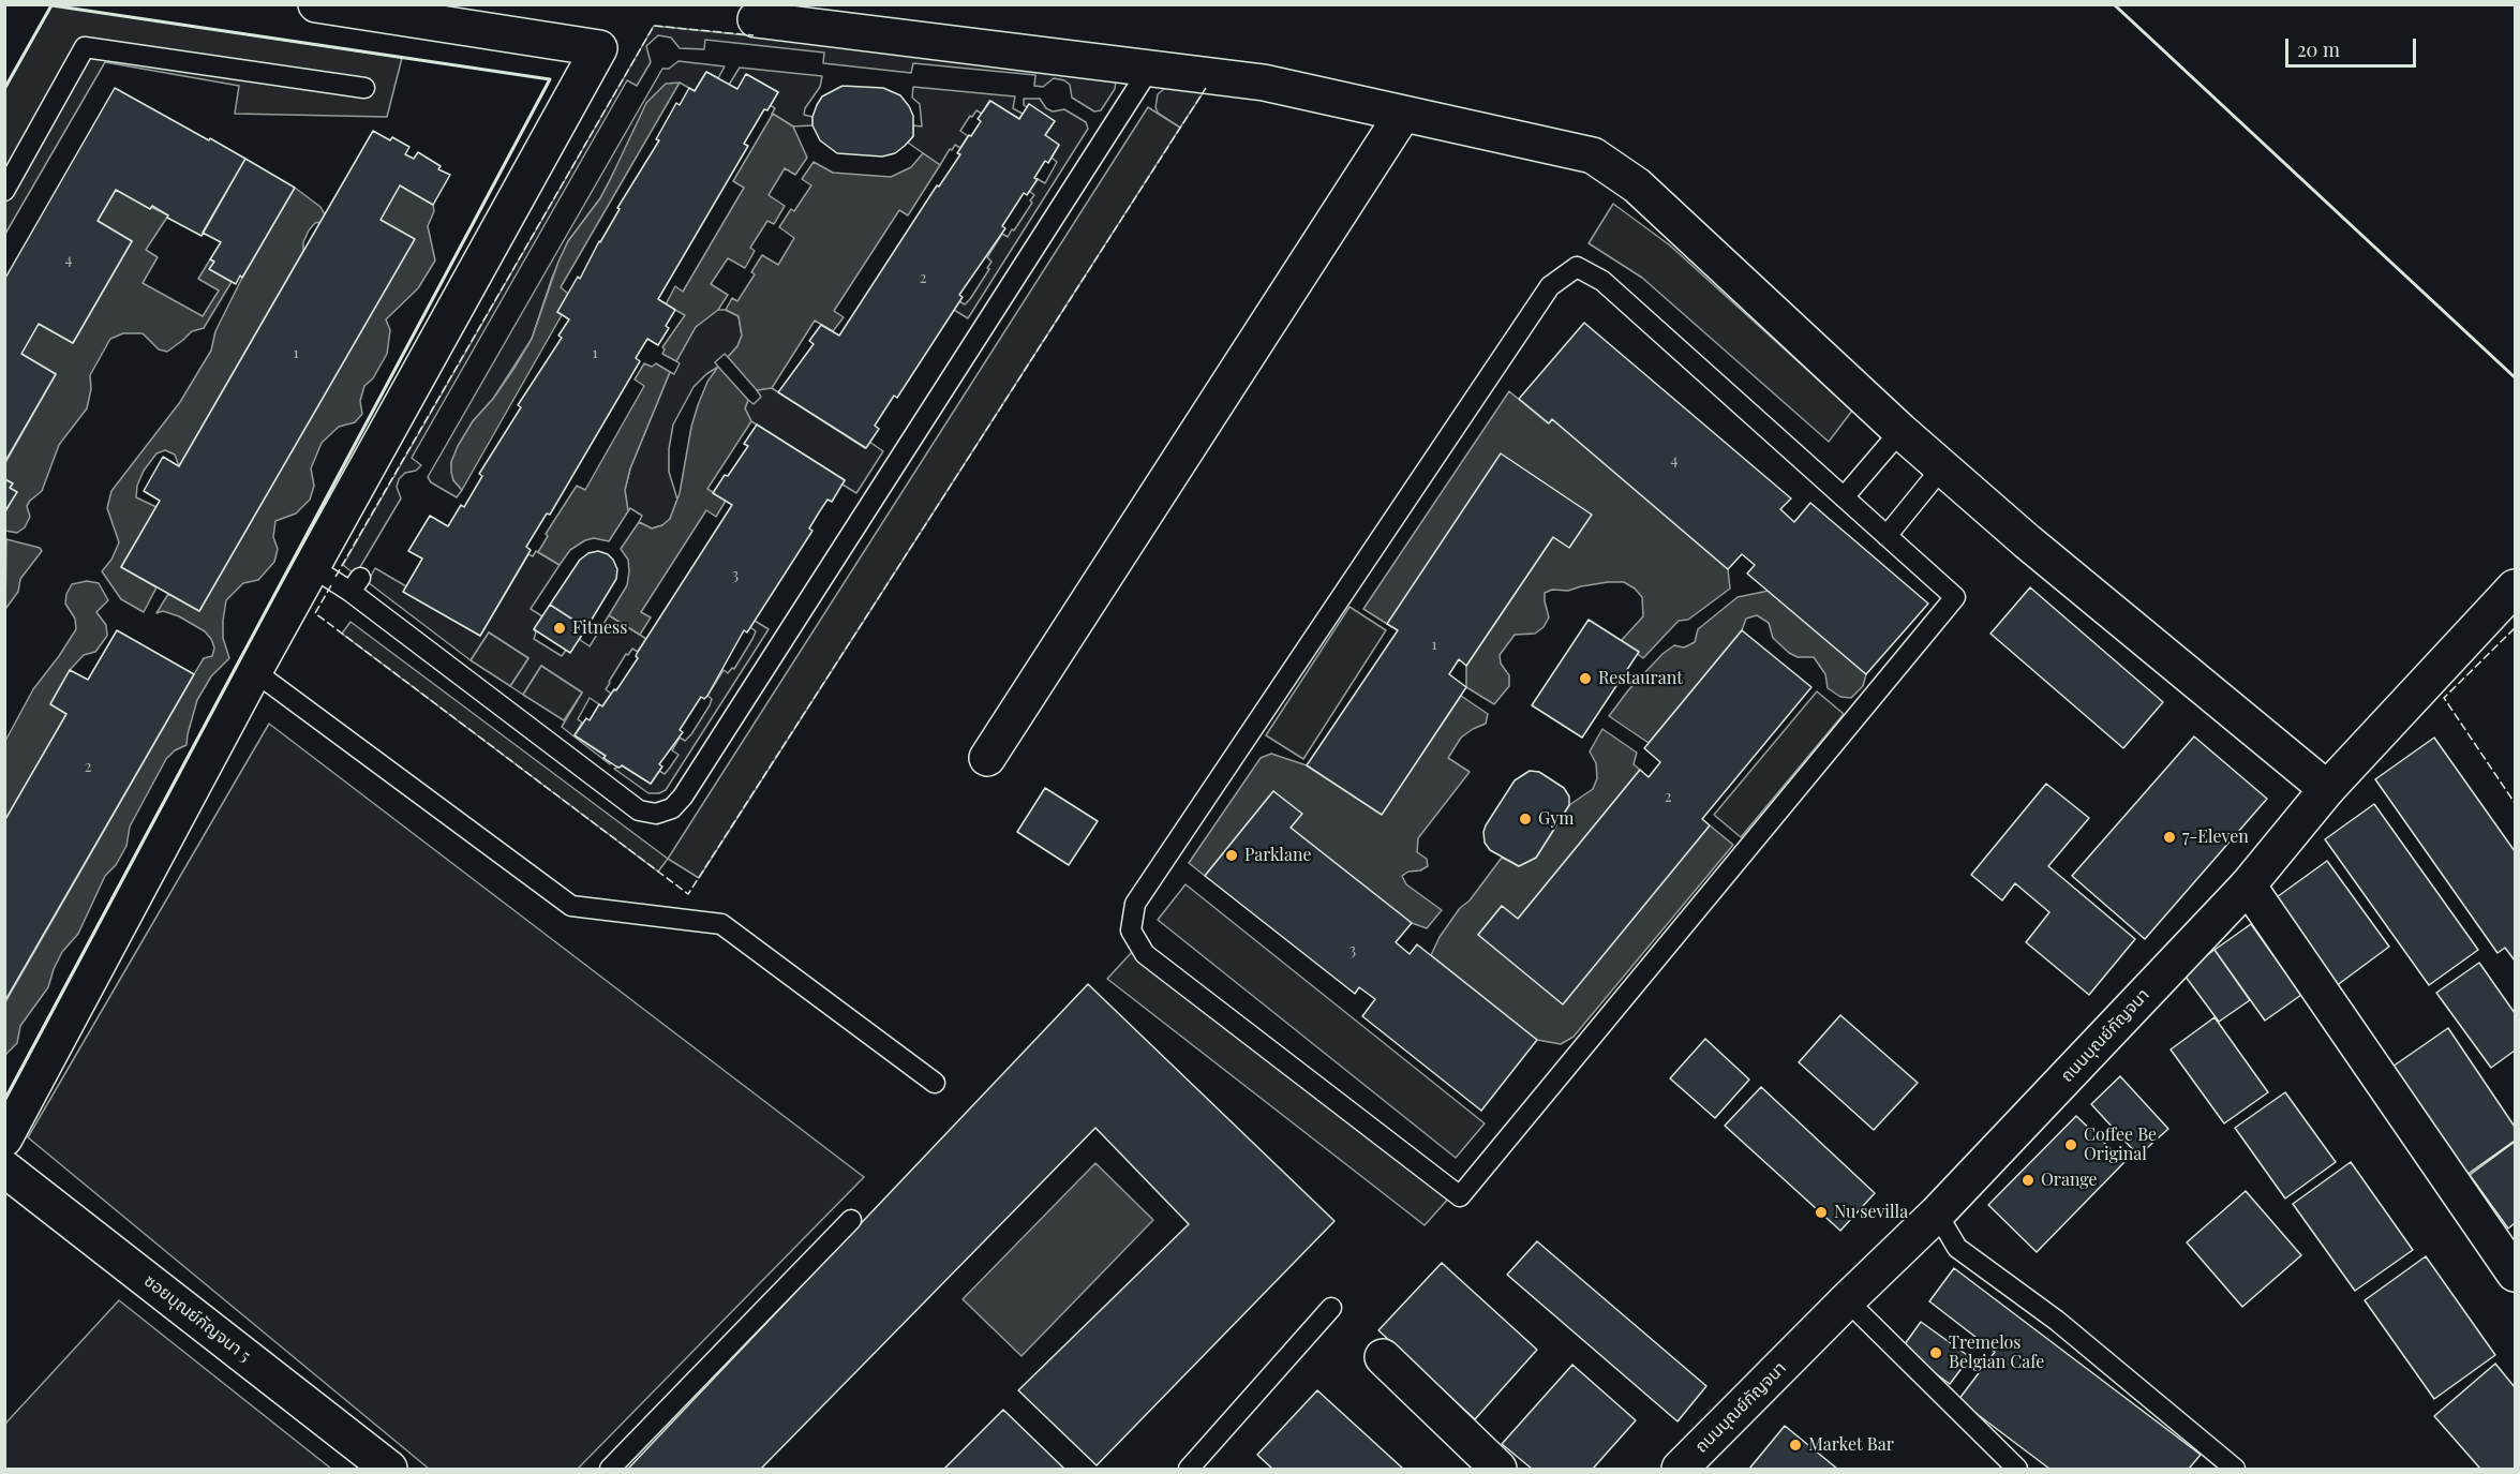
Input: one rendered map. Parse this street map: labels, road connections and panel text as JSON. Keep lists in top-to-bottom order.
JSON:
{
  "streets": {
    "street": ["ถนนบุณย์กัญจนา", "ซอยบุณย์กัญจนา 5"]
  },
  "places": [
    "Fitness",
    "Restaurant",
    "Gym",
    "7-Eleven",
    "Parklane",
    "Coffee Be Original",
    "Orange",
    "Nu sevilla",
    "Tremelos Belgian Cafe",
    "Market Bar"
  ],
  "house_numbers": [
    "4",
    "2",
    "1",
    "1",
    "4",
    "3",
    "1",
    "2",
    "2",
    "3"
  ],
  "scale_bar": "20 m"
}
